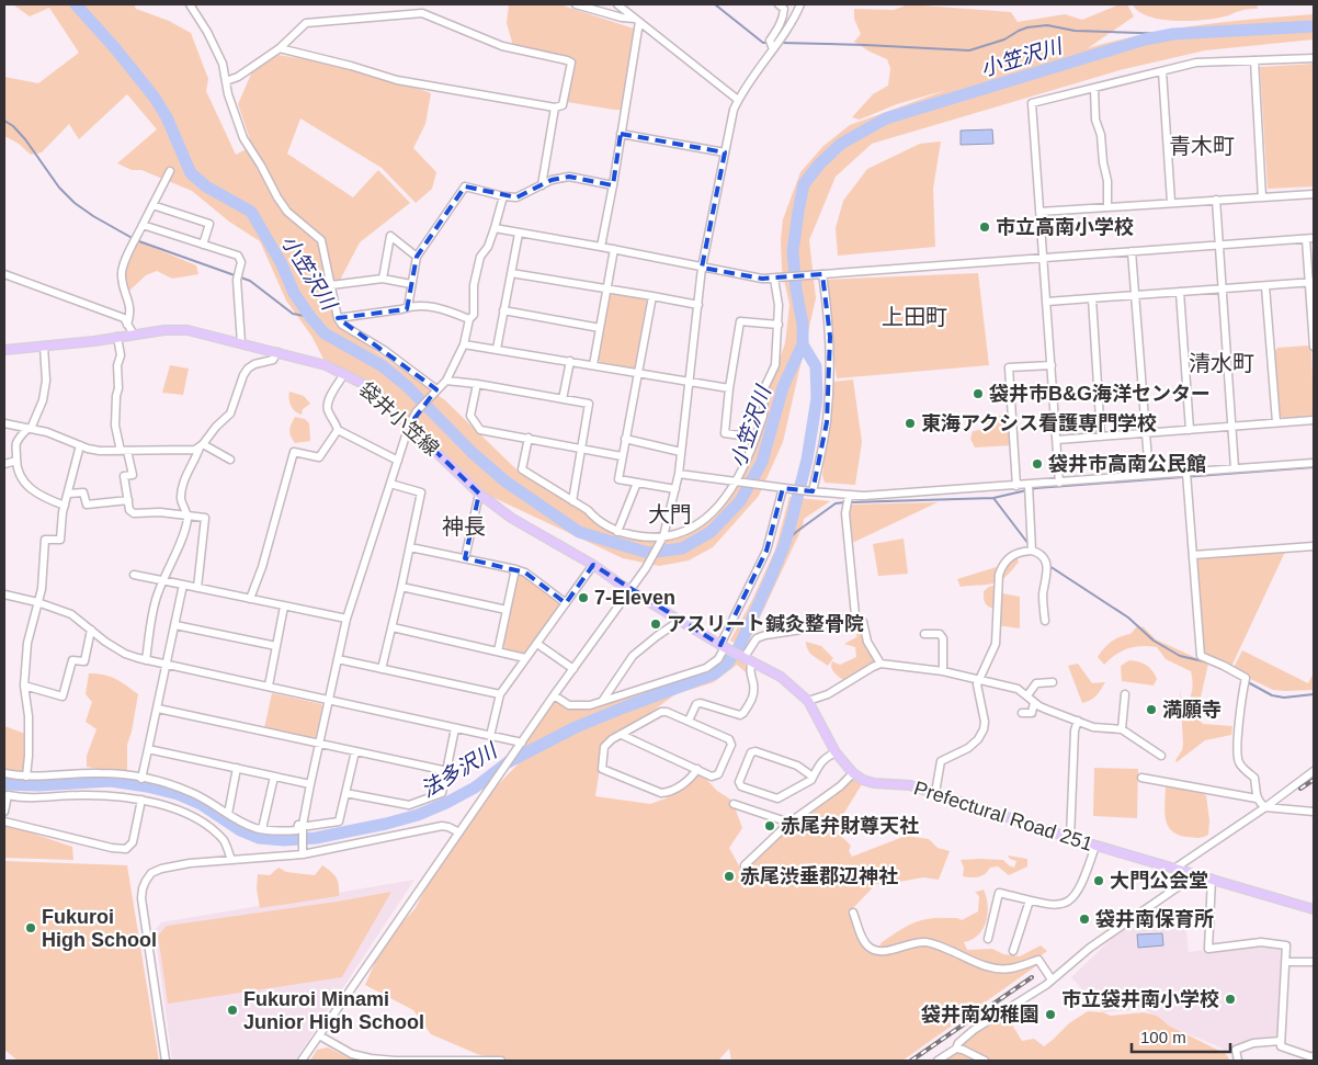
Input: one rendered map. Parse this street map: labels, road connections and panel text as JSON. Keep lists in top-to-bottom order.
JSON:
{
  "streets": {
    "main road": ["袋井小笠線", "Prefectural Road 251"]
  },
  "crossings": [
    ["袋井小笠線", "Prefectural Road 251"]
  ],
  "districts": [
    "青木町",
    "上田町",
    "清水町",
    "大門",
    "神長"
  ],
  "water": ["小笠沢川", "法多沢川"],
  "places": [
    "市立高南小学校",
    "袋井市B&G海洋センター",
    "東海アクシス看護専門学校",
    "袋井市高南公民館",
    "7-Eleven",
    "アスリート鍼灸整骨院",
    "満願寺",
    "赤尾弁財尊天社",
    "赤尾渋垂郡辺神社",
    "大門公会堂",
    "袋井南保育所",
    "Fukuroi High School",
    "市立袋井南小学校",
    "Fukuroi Minami Junior High School",
    "袋井南幼稚園"
  ],
  "scale_bar": "100 m"
}
